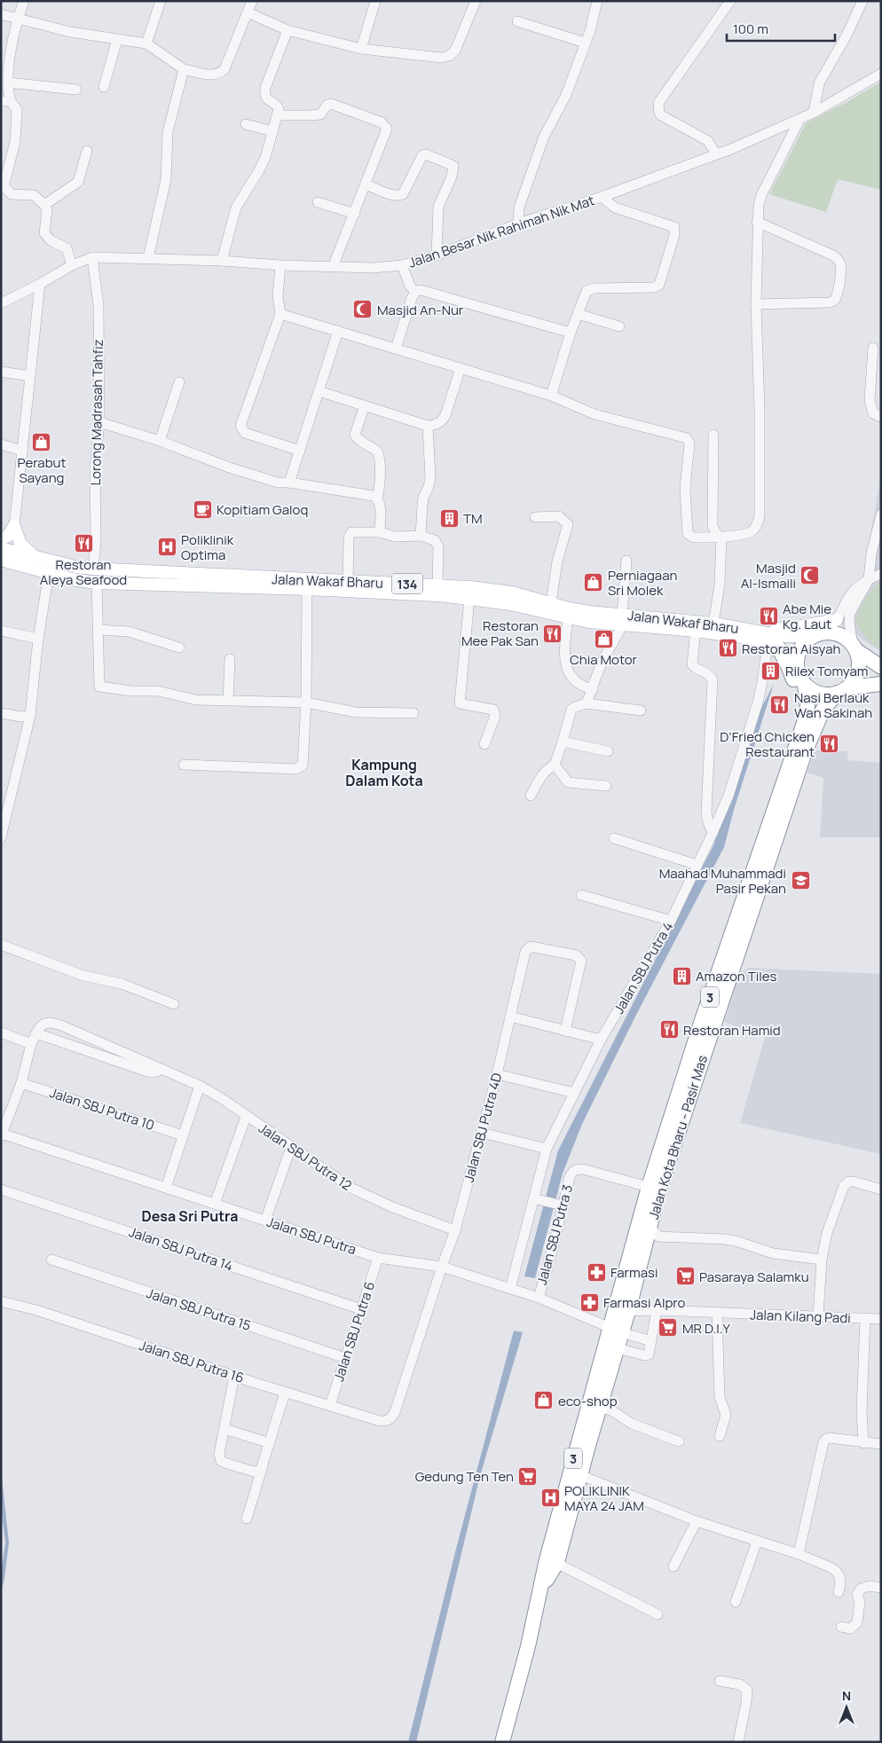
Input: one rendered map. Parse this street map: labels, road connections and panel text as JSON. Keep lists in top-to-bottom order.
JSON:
{
  "streets": {
    "highway": ["3", "Jalan Kota Bharu - Pasir Mas"],
    "main road": ["Jalan Wakaf Bharu", "134"],
    "street": [
      "Jalan Besar Nik Rahimah Nik Mat",
      "Lorong Madrasah Tahfiz",
      "Jalan SBJ Putra 4",
      "Jalan SBJ Putra 10",
      "Jalan SBJ Putra 4D",
      "Jalan SBJ Putra 12",
      "Jalan SBJ Putra 3",
      "Jalan SBJ Putra",
      "Jalan SBJ Putra 14",
      "Jalan SBJ Putra 15",
      "Jalan Kilang Padi",
      "Jalan SBJ Putra 6",
      "Jalan SBJ Putra 16"
    ]
  },
  "crossings": [
    ["Jalan Besar Nik Rahimah Nik Mat", "Lorong Madrasah Tahfiz"],
    ["Lorong Madrasah Tahfiz", "Jalan Wakaf Bharu"],
    ["Jalan Wakaf Bharu", "Jalan SBJ Putra 4"],
    ["Jalan Wakaf Bharu", "Jalan Kota Bharu - Pasir Mas"],
    ["Jalan SBJ Putra 4", "Jalan SBJ Putra"],
    ["Jalan SBJ Putra 4D", "Jalan SBJ Putra 12"],
    ["Jalan SBJ Putra 4D", "Jalan SBJ Putra"],
    ["Jalan SBJ Putra 4D", "Jalan SBJ Putra 16"],
    ["Jalan Kota Bharu - Pasir Mas", "Jalan SBJ Putra 3"],
    ["Jalan Kota Bharu - Pasir Mas", "Jalan SBJ Putra"],
    ["Jalan Kota Bharu - Pasir Mas", "Jalan Kilang Padi"],
    ["Jalan SBJ Putra 3", "Jalan SBJ Putra"],
    ["Jalan SBJ Putra", "Jalan SBJ Putra 6"],
    ["Jalan SBJ Putra 14", "Jalan SBJ Putra 6"],
    ["Jalan SBJ Putra 15", "Jalan SBJ Putra 6"],
    ["Jalan SBJ Putra 6", "Jalan SBJ Putra 16"]
  ],
  "districts": ["Kampung Dalam Kota", "Desa Sri Putra"],
  "places": {
    "mosque": ["Masjid An-Nur", "Masjid Al-Ismaili"],
    "shop": [
      "Perabut Sayang",
      "Perniagaan Sri Molek",
      "Chia Motor",
      "eco-shop"
    ],
    "cafe": ["Kopitiam Galoq"],
    "building": ["TM", "Rilex Tomyam", "Amazon Tiles"],
    "restaurant": [
      "Restoran Aleya Seafood",
      "Abe Mie Kg. Laut",
      "Restoran Mee Pak San",
      "Restoran Aisyah",
      "Nasi Berlauk Wan Sakinah",
      "D’Fried Chicken Restaurant",
      "Restoran Hamid"
    ],
    "hospital": ["Poliklinik Optima", "POLIKLINIK MAYA 24 JAM"],
    "school or university": ["Maahad Muhammadi Pasir Pekan"],
    "pharmacy": ["Farmasi", "Farmasi Alpro"],
    "supermarket": ["Pasaraya Salamku", "MR D.I.Y", "Gedung Ten Ten"]
  },
  "scale_bar": "100 m",
  "north": "top"
}
